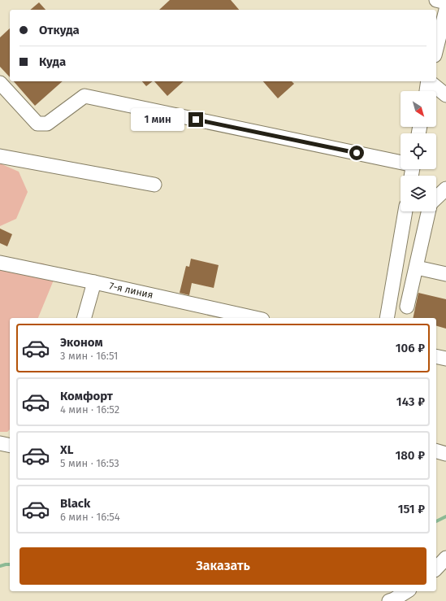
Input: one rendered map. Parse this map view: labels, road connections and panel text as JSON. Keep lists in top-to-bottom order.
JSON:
{
  "streets": {
    "street": ["7-я линия"]
  },
  "north": "bottom right",
  "page": {
    "banner": ["Откуда", "Куда"],
    "bubble": "1 мин",
    "list": [
      {
        "name": "Эконом",
        "note": "3 мин · 16:51",
        "value": "106 ₽"
      },
      {
        "name": "Комфорт",
        "note": "4 мин · 16:52",
        "value": "143 ₽"
      },
      {
        "name": "XL",
        "note": "5 мин · 16:53",
        "value": "180 ₽"
      },
      {
        "name": "Black",
        "note": "6 мин · 16:54",
        "value": "151 ₽"
      }
    ],
    "buttons": "Заказать"
  }
}
